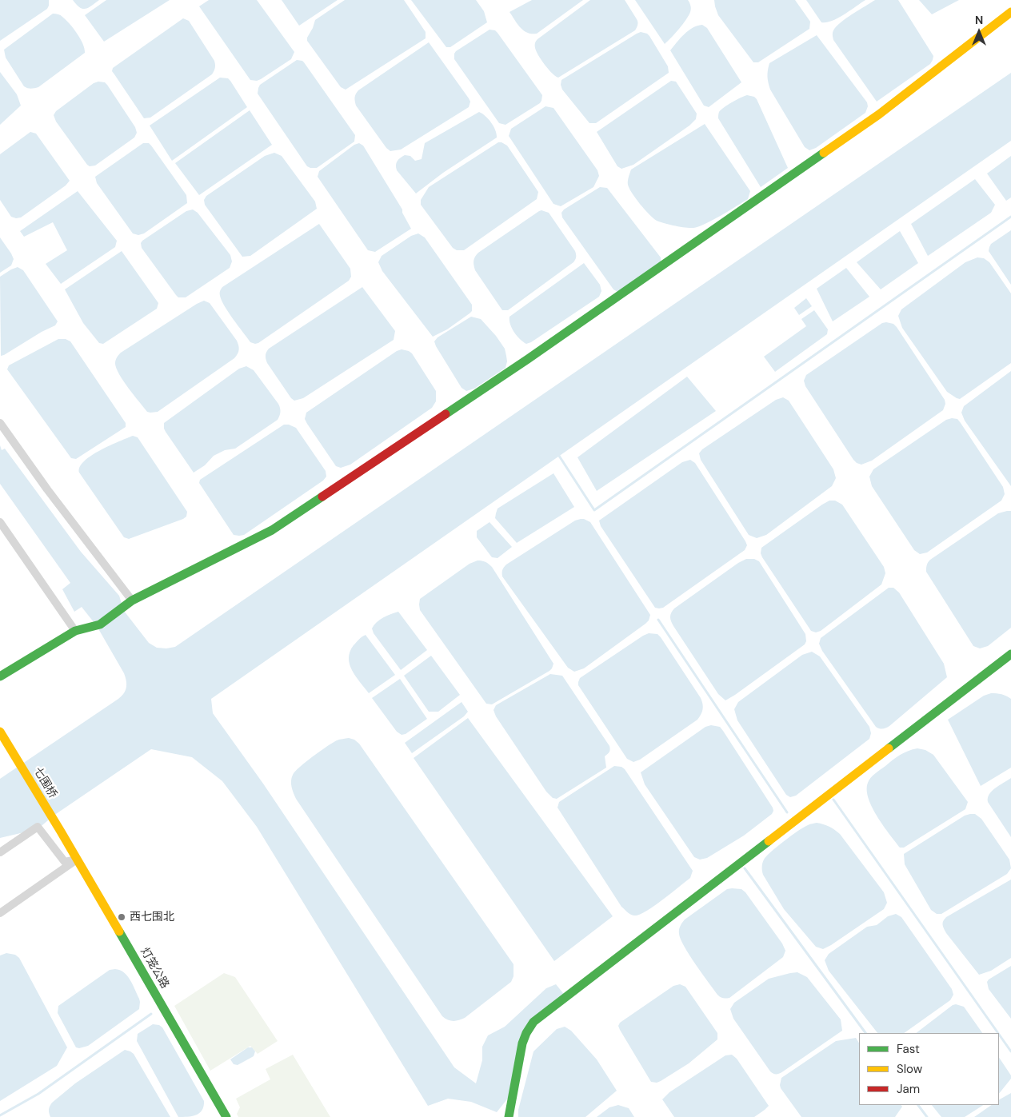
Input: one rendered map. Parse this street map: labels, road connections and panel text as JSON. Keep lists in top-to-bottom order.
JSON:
{
  "streets": {
    "street": ["七围桥", "灯笼公路"]
  },
  "crossings": [
    ["七围桥", "灯笼公路"]
  ],
  "places": ["西七围北"],
  "legend": ["Fast", "Slow", "Jam"],
  "north": "top"
}
